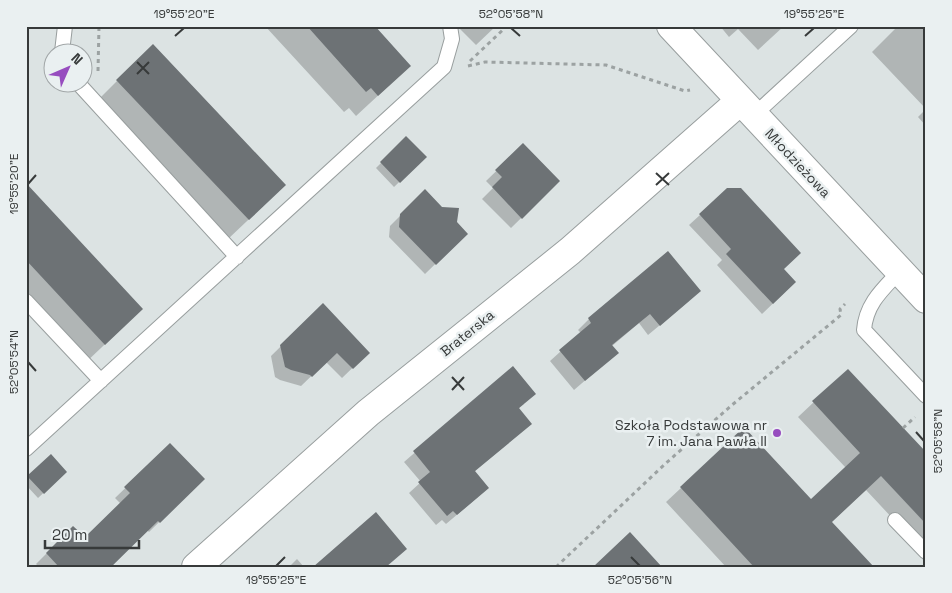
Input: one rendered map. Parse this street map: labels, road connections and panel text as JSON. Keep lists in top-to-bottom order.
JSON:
{
  "streets": {
    "street": ["Młodzieżowa", "Braterska"]
  },
  "crossings": [
    ["Młodzieżowa", "Braterska"]
  ],
  "places": ["Szkoła Podstawowa nr 7 im. Jana Pawła II"],
  "scale_bar": "20 m",
  "north": "top right",
  "coordinates": [
    "19°55'20\"E",
    "52°05'58\"N",
    "19°55'25\"E",
    "52°05'54\"N",
    "52°05'56\"N"
  ]
}
